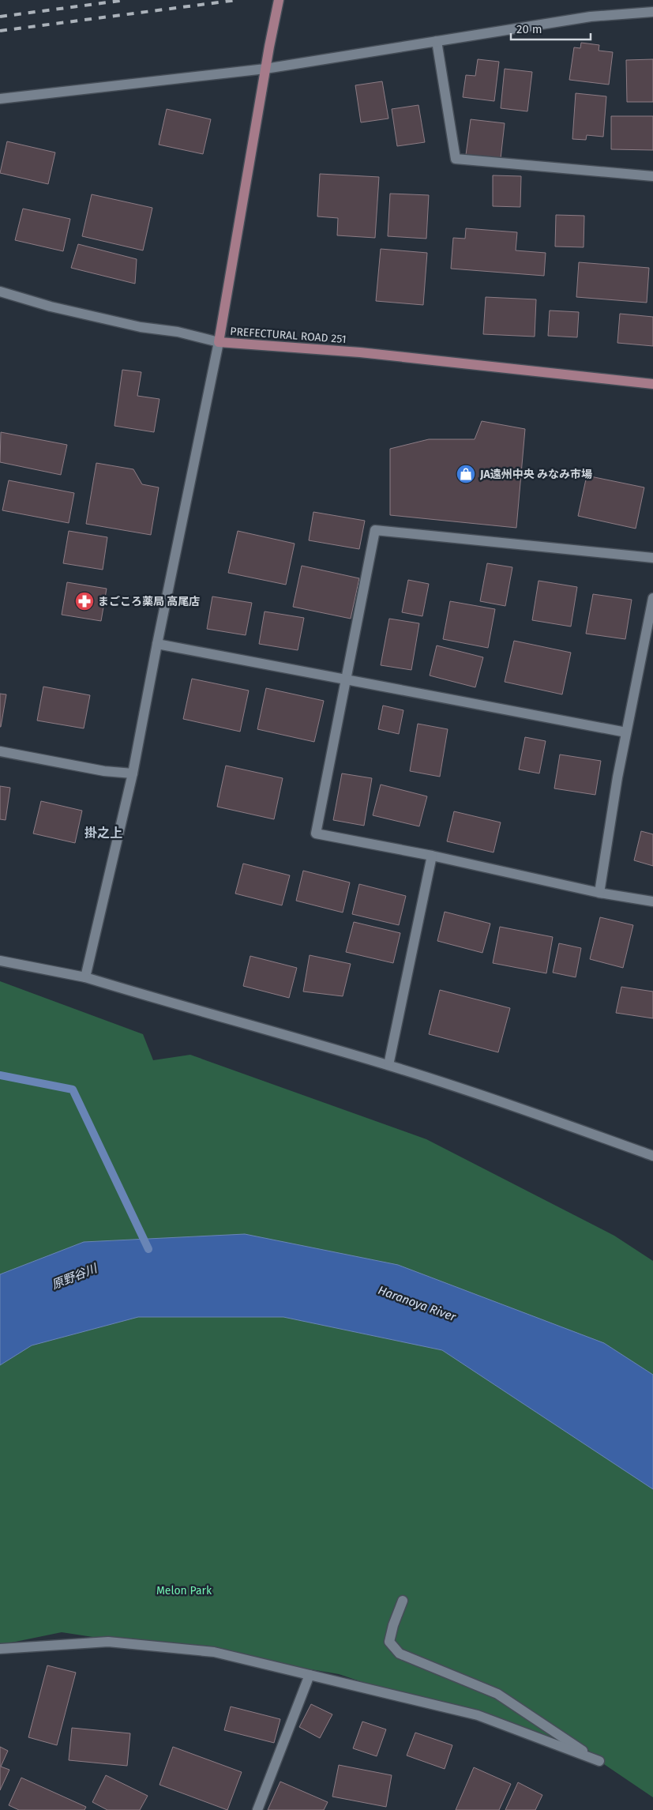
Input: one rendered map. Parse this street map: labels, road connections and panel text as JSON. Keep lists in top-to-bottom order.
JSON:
{
  "streets": {
    "main road": ["PREFECTURAL ROAD 251"]
  },
  "districts": ["掛之上"],
  "water": ["原野谷川", "Haranoya River"],
  "parks": ["Melon Park"],
  "places": {
    "shop": ["JA遠州中央 みなみ市場"],
    "pharmacy": ["まごころ薬局 高尾店"]
  },
  "scale_bar": "20 m"
}
